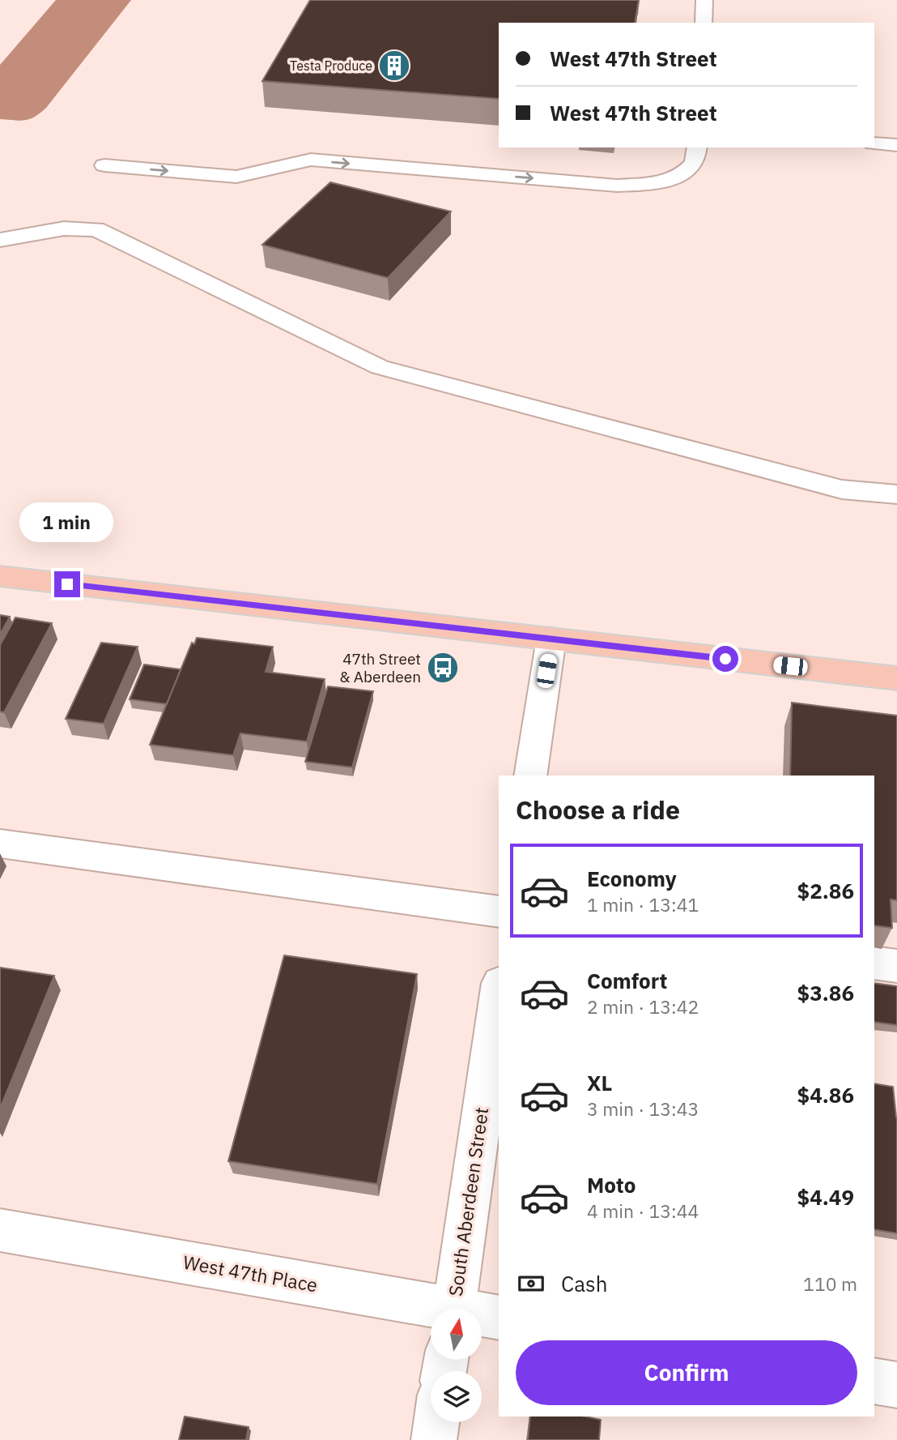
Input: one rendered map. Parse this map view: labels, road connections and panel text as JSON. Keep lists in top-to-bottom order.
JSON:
{
  "streets": {
    "street": ["South Aberdeen Street", "West 47th Place"]
  },
  "places": {
    "building": ["Testa Produce"],
    "bus stop": ["47th Street & Aberdeen"]
  },
  "north": "top",
  "page": {
    "banner": ["West 47th Street", "West 47th Street"],
    "bubble": "1 min",
    "heading": "Choose a ride",
    "list": [
      {
        "name": "Economy",
        "note": "1 min · 13:41",
        "value": "$2.86"
      },
      {
        "name": "Comfort",
        "note": "2 min · 13:42",
        "value": "$3.86"
      },
      {
        "name": "XL",
        "note": "3 min · 13:43",
        "value": "$4.86"
      },
      {
        "name": "Moto",
        "note": "4 min · 13:44",
        "value": "$4.49"
      }
    ],
    "pay": ["Cash", "110 m"],
    "buttons": "Confirm"
  }
}
